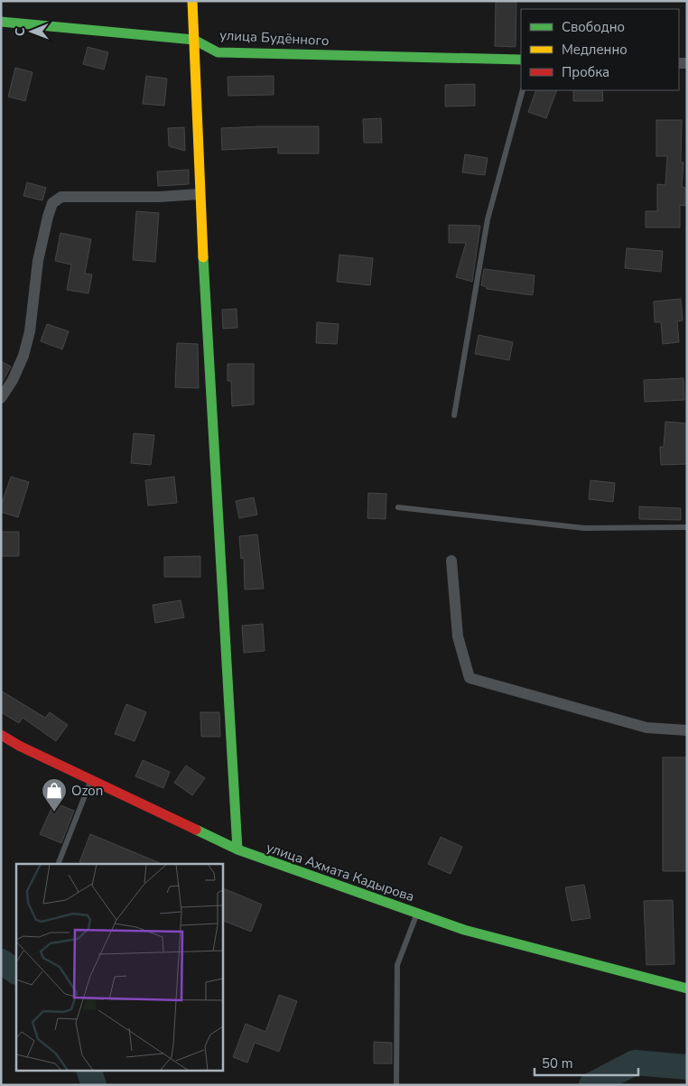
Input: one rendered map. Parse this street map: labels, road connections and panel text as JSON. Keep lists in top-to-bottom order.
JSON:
{
  "streets": {
    "street": ["улица Будённого", "улица Ахмата Кадырова"]
  },
  "places": {
    "shop": ["Ozon"]
  },
  "legend": ["Свободно", "Медленно", "Пробка"],
  "scale_bar": "50 m",
  "north": "left"
}
